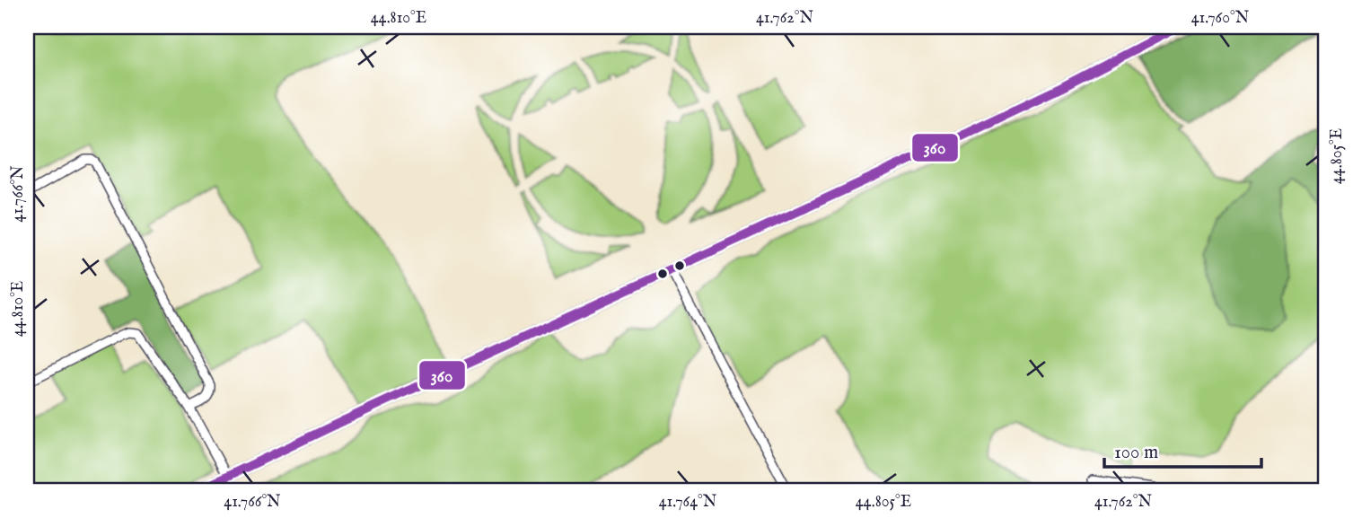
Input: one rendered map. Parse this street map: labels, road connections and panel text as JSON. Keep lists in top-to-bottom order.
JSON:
{
  "lines": ["transit line 360"],
  "scale_bar": "100 m",
  "coordinates": [
    "44.810°E",
    "41.762°N",
    "41.760°N",
    "44.805°E",
    "41.766°N",
    "41.764°N"
  ]
}
